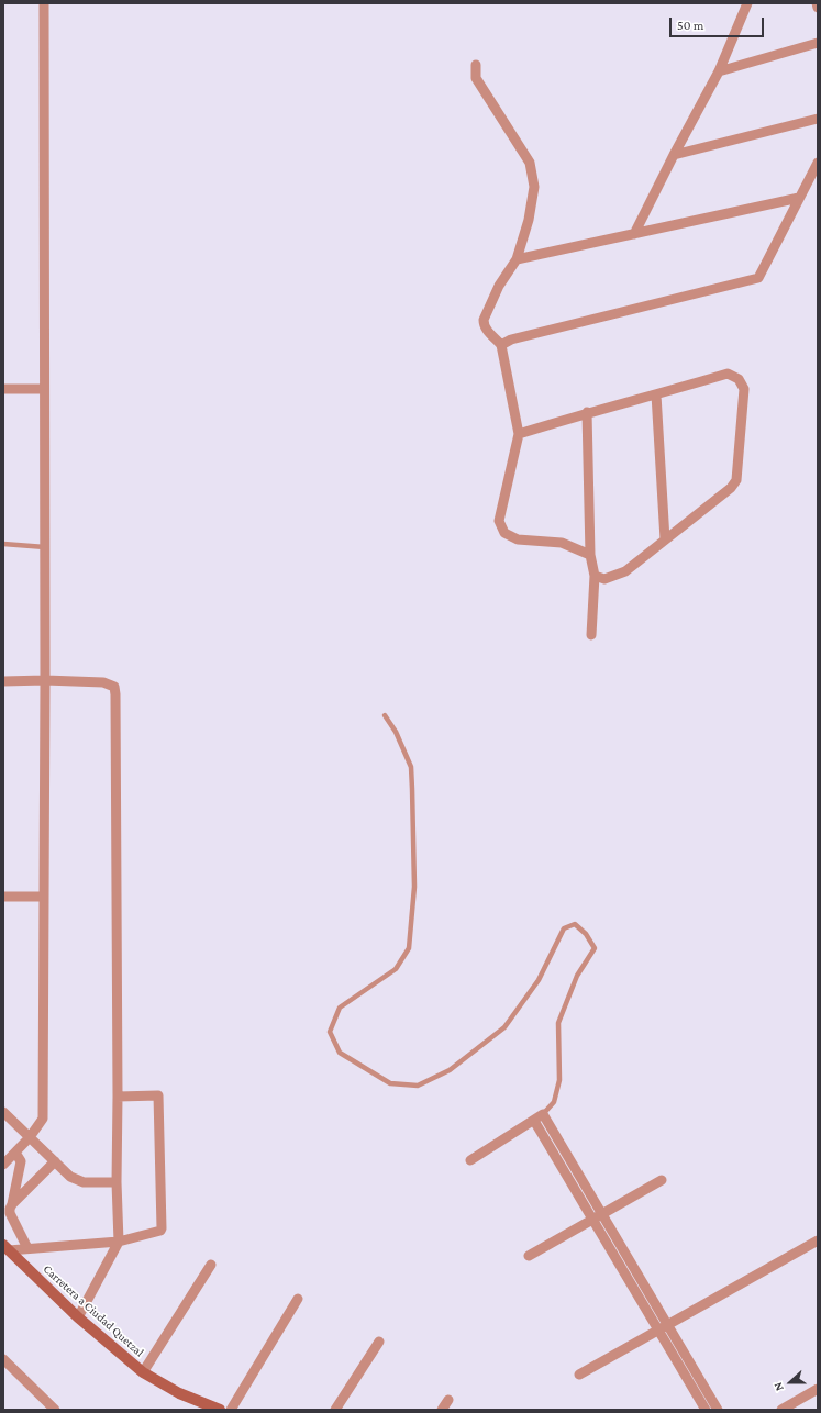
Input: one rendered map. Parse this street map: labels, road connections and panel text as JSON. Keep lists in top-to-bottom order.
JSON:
{
  "streets": {
    "main road": ["Carretera a Ciudad Quetzal"]
  },
  "scale_bar": "50 m",
  "north": "left"
}
